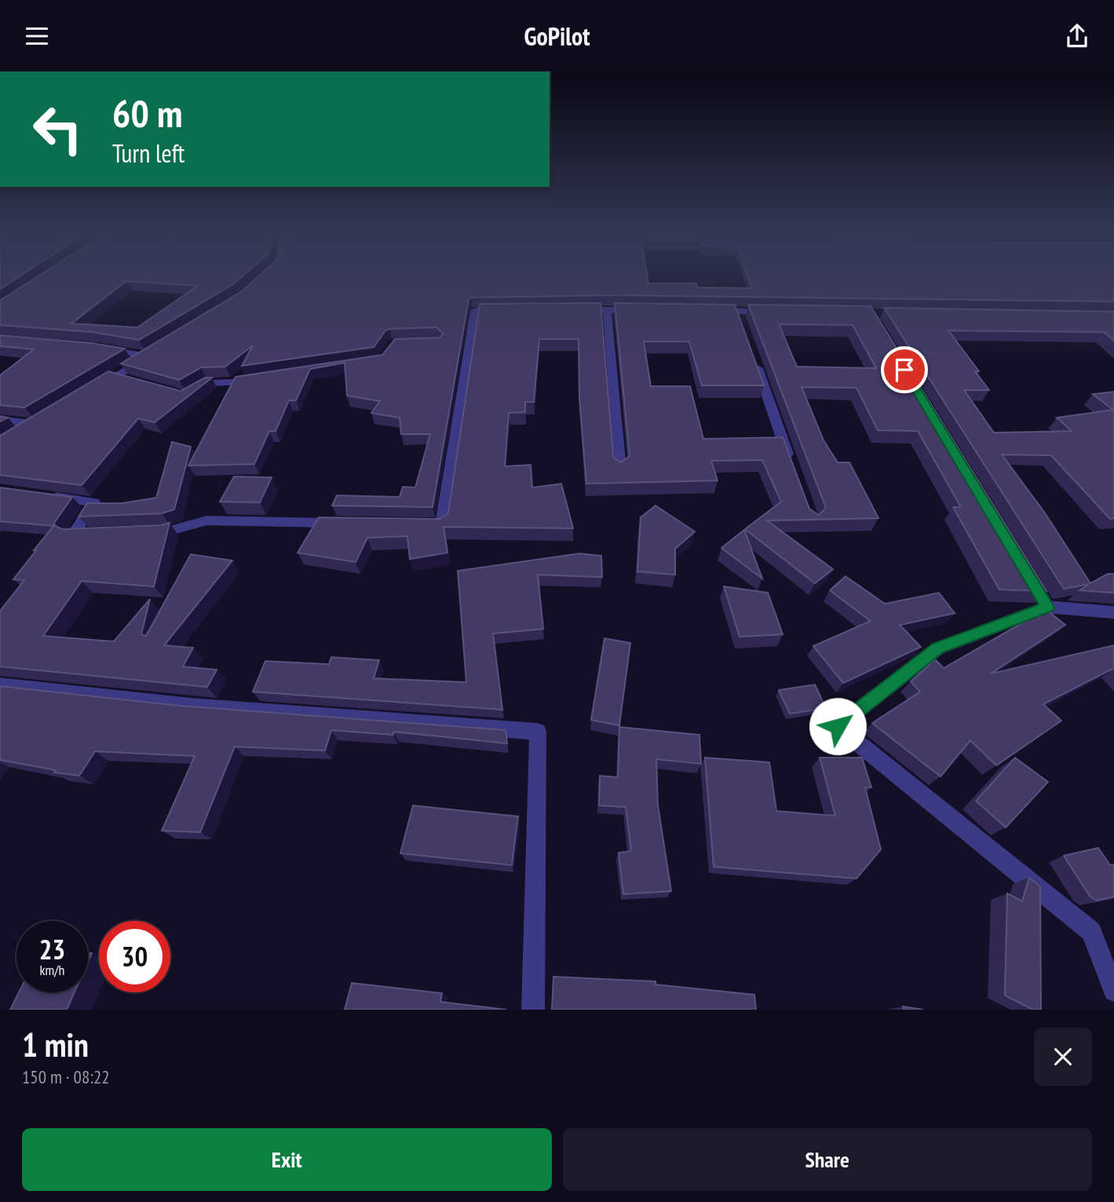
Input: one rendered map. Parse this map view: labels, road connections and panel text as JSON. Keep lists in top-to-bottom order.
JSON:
{
  "page": {
    "header": "GoPilot",
    "turn": ["60 m", "Turn left"],
    "speed": "23 km/h",
    "limit": "30",
    "heading": ["1 min", "150 m · 08:22"],
    "buttons": ["Exit", "Share"]
  }
}
